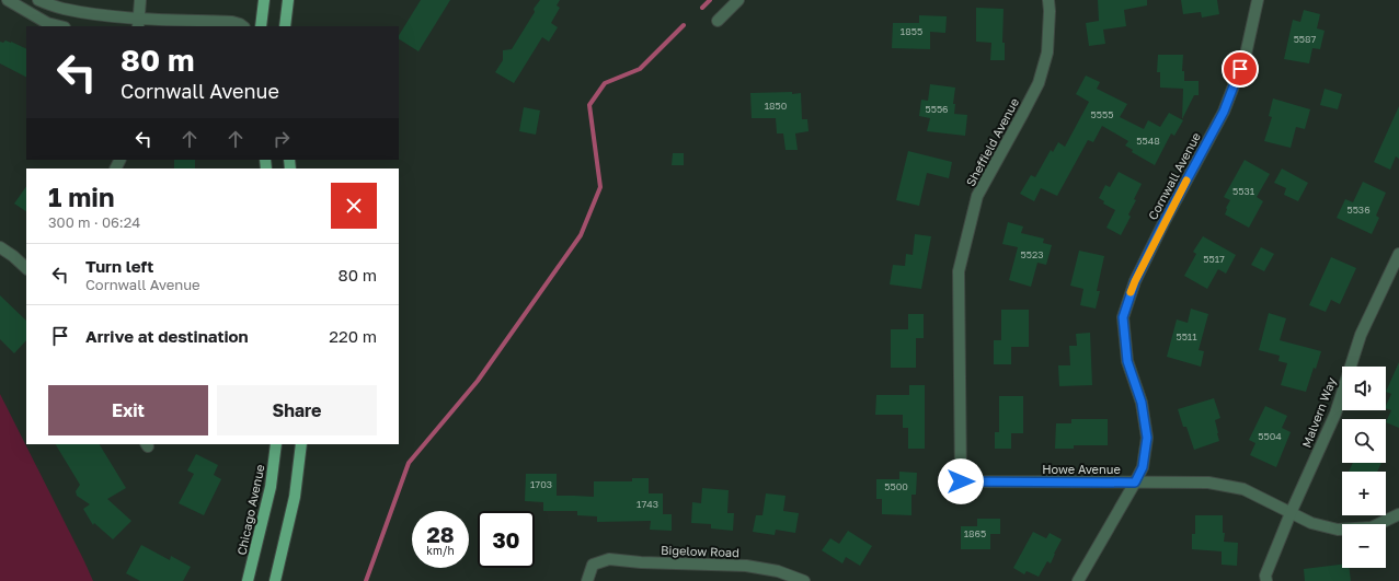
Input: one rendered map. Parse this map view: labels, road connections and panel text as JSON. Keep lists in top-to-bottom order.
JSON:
{
  "streets": {
    "main road": ["Chicago Avenue"],
    "street": [
      "Sheffield Avenue",
      "Cornwall Avenue",
      "Malvern Way",
      "Howe Avenue",
      "Bigelow Road"
    ]
  },
  "crossings": [
    ["Sheffield Avenue", "Howe Avenue"],
    ["Cornwall Avenue", "Howe Avenue"],
    ["Malvern Way", "Howe Avenue"]
  ],
  "house_numbers": [
    "1855",
    "5587",
    "1850",
    "5556",
    "5555",
    "5548",
    "5531",
    "5536",
    "5523",
    "5517",
    "5511",
    "5504",
    "1703",
    "5500",
    "1743",
    "1865"
  ],
  "page": {
    "turn": ["80 m", "Cornwall Avenue"],
    "heading": ["1 min", "300 m · 06:24"],
    "list": [
      {
        "name": "Turn left",
        "note": "Cornwall Avenue",
        "value": "80 m"
      },
      {
        "name": "Arrive at destination",
        "value": "220 m"
      }
    ],
    "map_buttons": ["+", "−"],
    "buttons": ["Exit", "Share"],
    "speed": "28 km/h",
    "limit": "30"
  }
}
